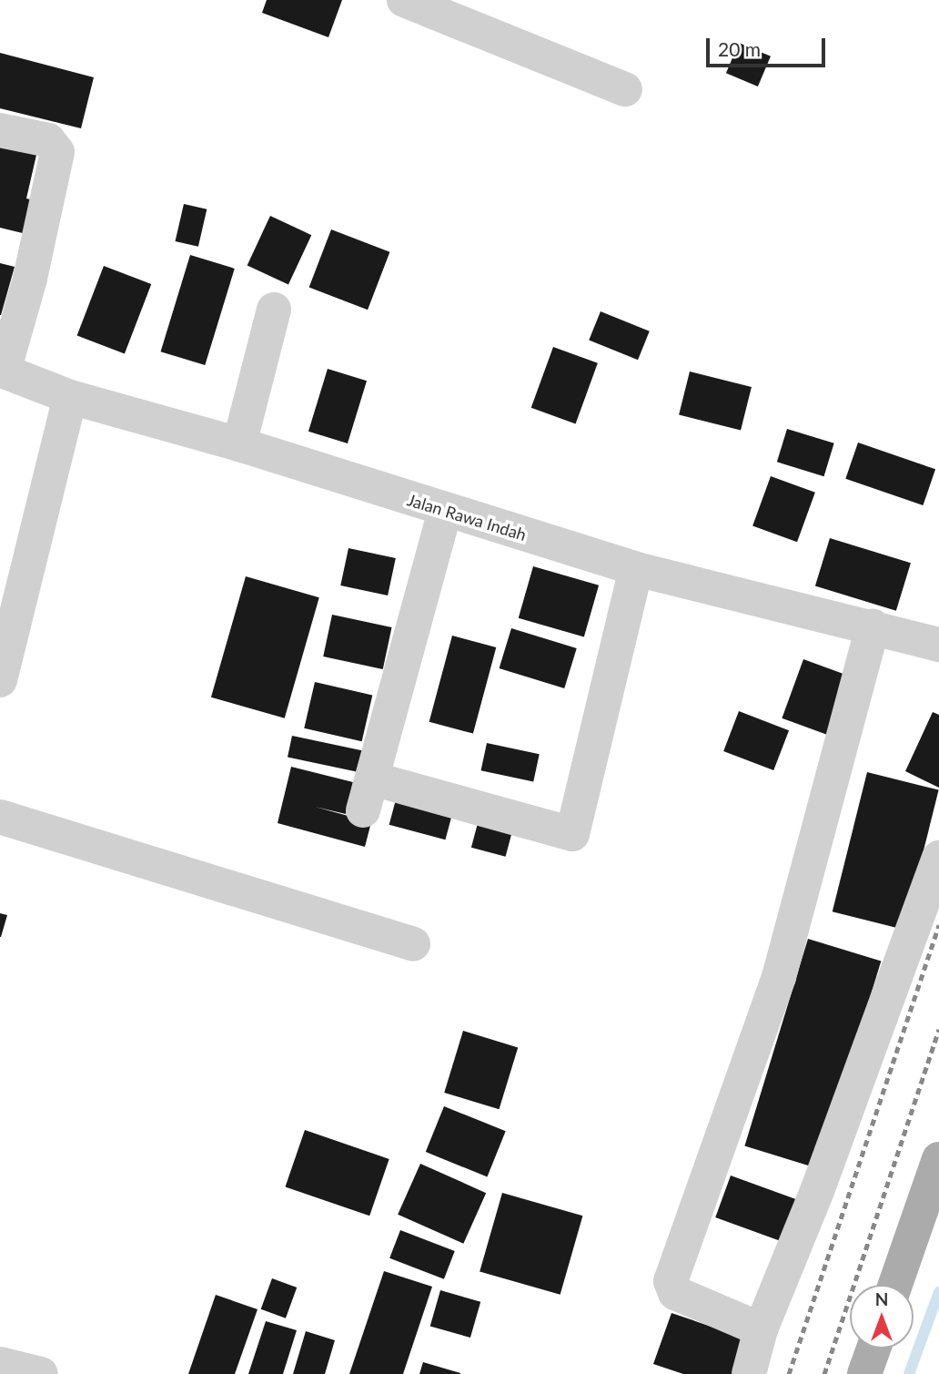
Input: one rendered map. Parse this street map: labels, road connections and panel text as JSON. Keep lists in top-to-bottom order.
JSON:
{
  "streets": {
    "street": ["Jalan Rawa Indah"]
  },
  "scale_bar": "20 m",
  "north": "top"
}
